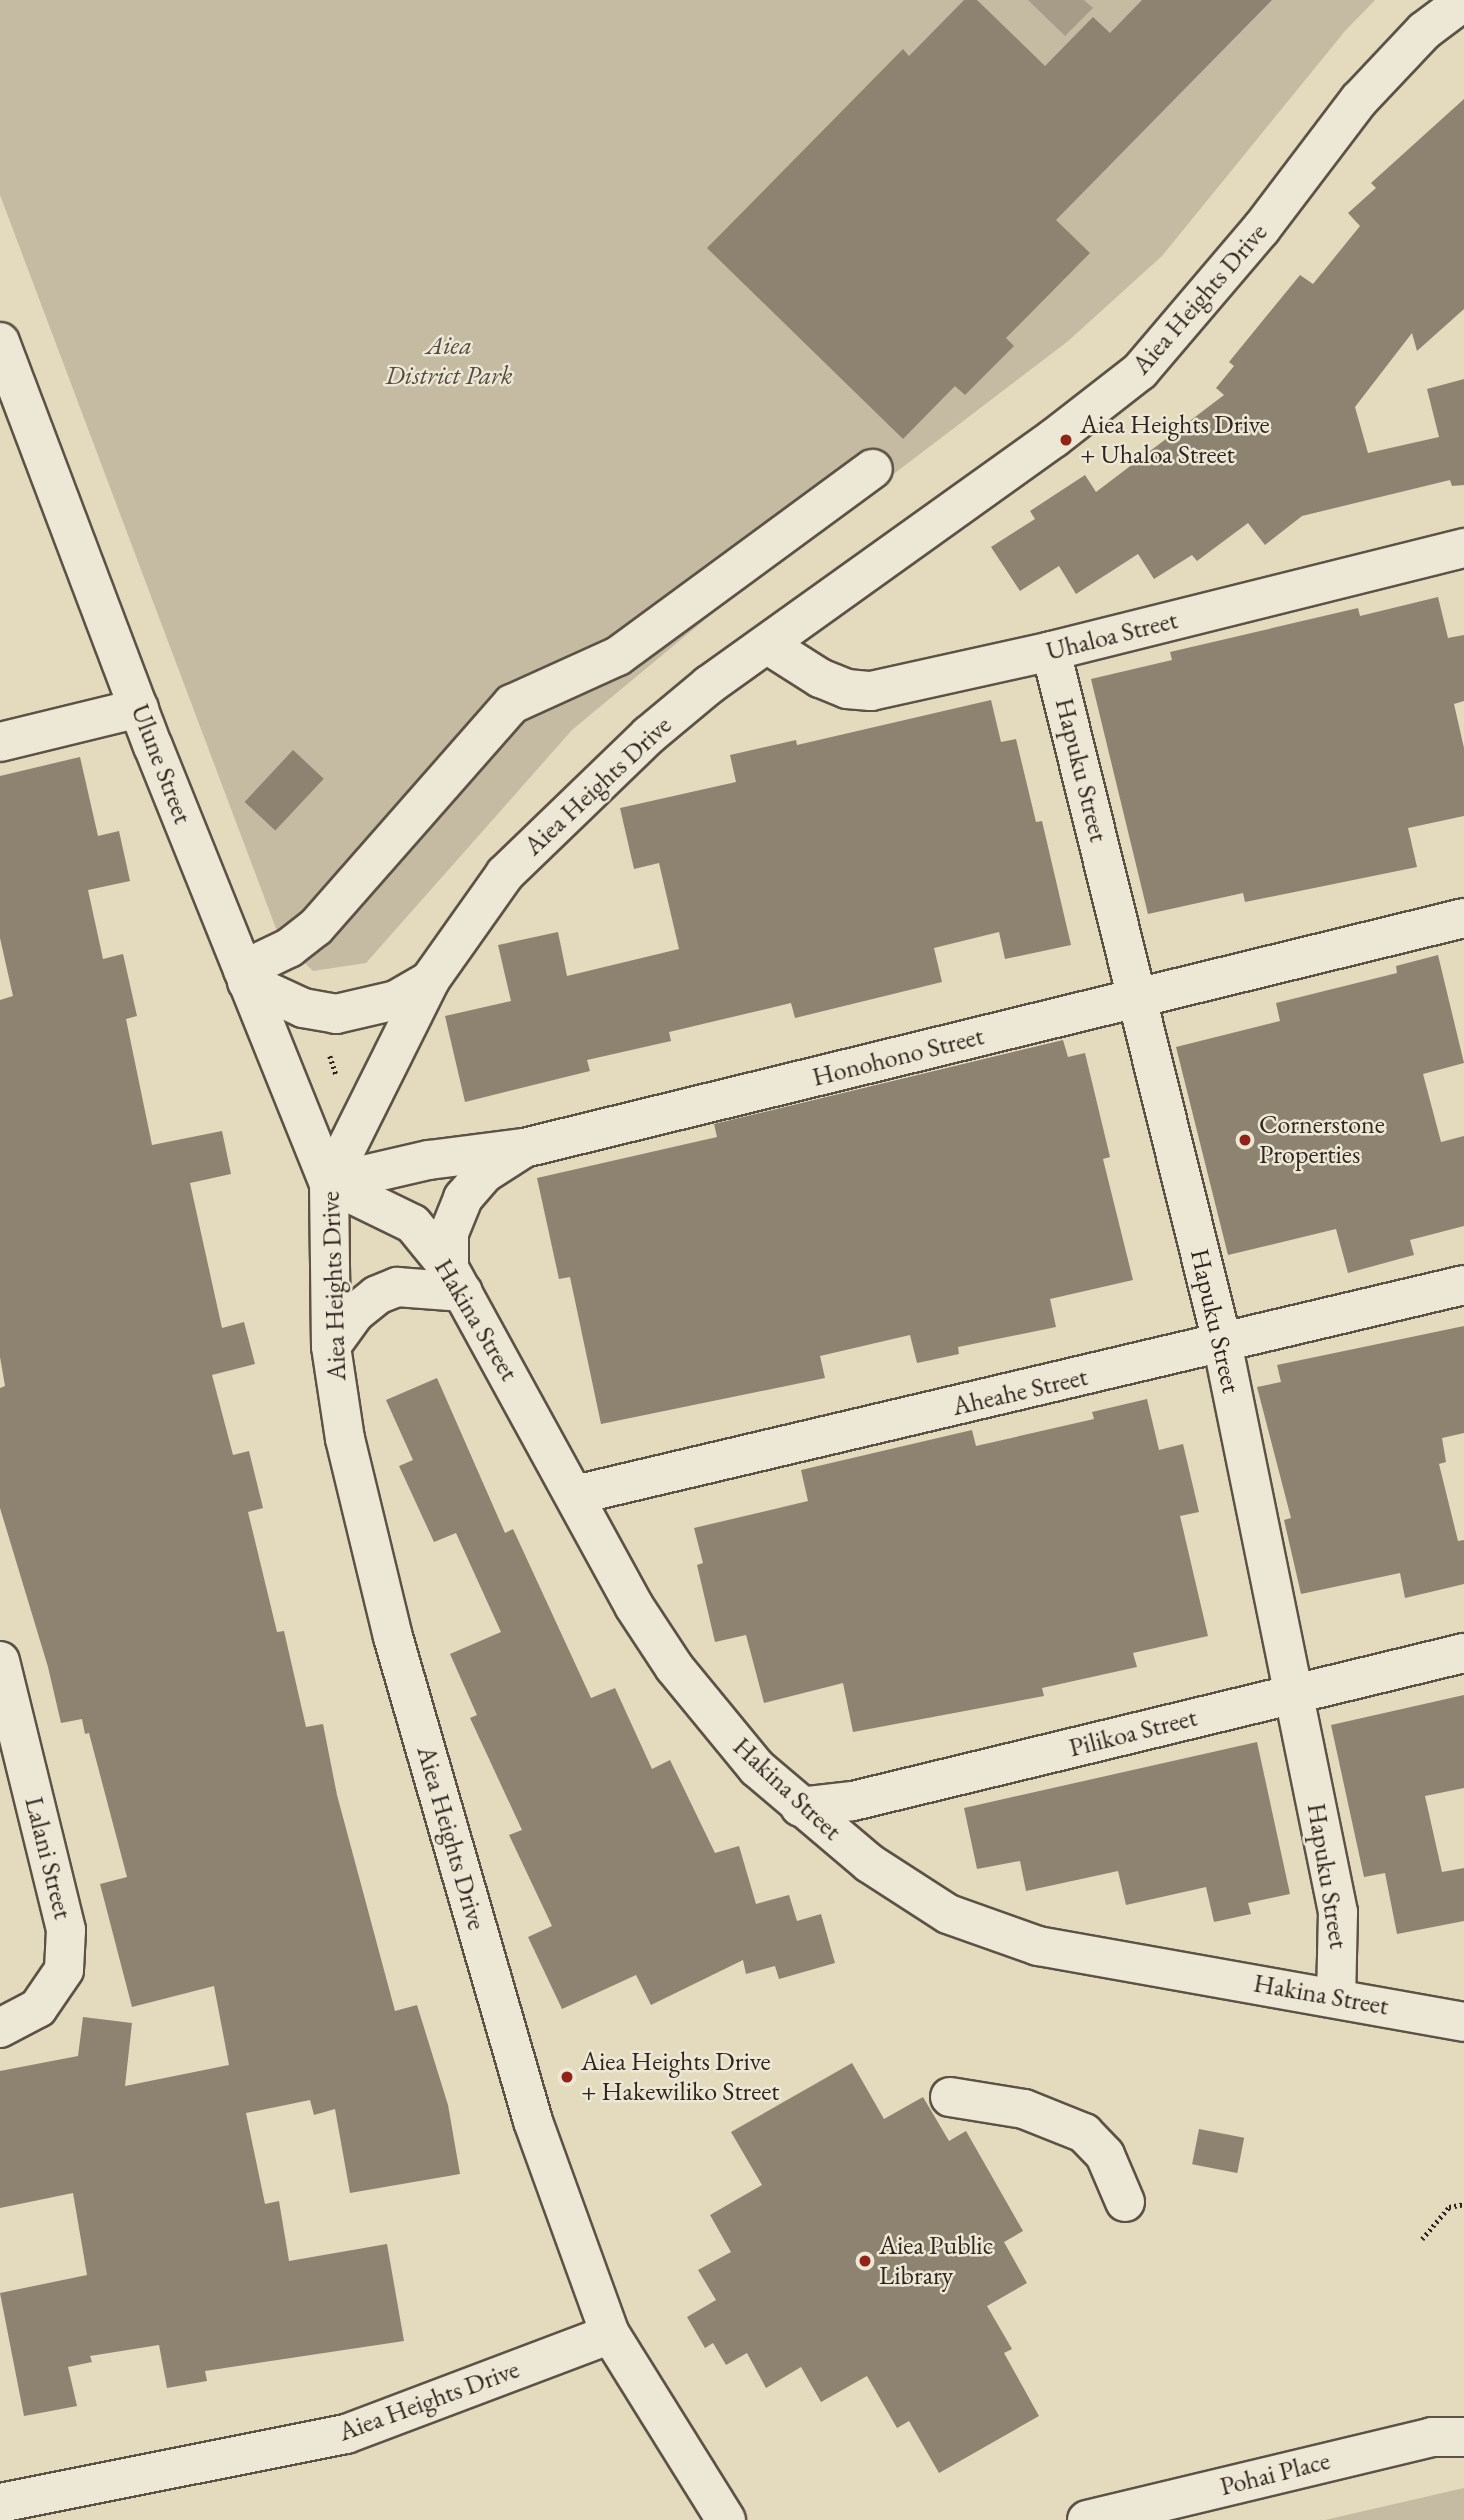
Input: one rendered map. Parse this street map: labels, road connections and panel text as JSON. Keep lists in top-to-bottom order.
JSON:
{
  "streets": {
    "street": [
      "Aiea Heights Drive",
      "Uhaloa Street",
      "Ulune Street",
      "Hapuku Street",
      "Honohono Street",
      "Hakina Street",
      "Aheahe Street",
      "Pilikoa Street",
      "Lalani Street",
      "Pohai Place"
    ]
  },
  "crossings": [
    ["Aiea Heights Drive", "Uhaloa Street"],
    ["Aiea Heights Drive", "Ulune Street"],
    ["Aiea Heights Drive", "Honohono Street"],
    ["Aiea Heights Drive", "Hakina Street"],
    ["Uhaloa Street", "Hapuku Street"],
    ["Ulune Street", "Honohono Street"],
    ["Ulune Street", "Hakina Street"],
    ["Hapuku Street", "Honohono Street"],
    ["Hapuku Street", "Hakina Street"],
    ["Hapuku Street", "Aheahe Street"],
    ["Hapuku Street", "Pilikoa Street"],
    ["Honohono Street", "Hakina Street"],
    ["Hakina Street", "Aheahe Street"],
    ["Hakina Street", "Pilikoa Street"]
  ],
  "parks": ["Aiea District Park"],
  "places": [
    "Aiea Heights Drive + Uhaloa Street",
    "Cornerstone Properties",
    "Aiea Heights Drive + Hakewiliko Street",
    "Aiea Public Library"
  ]
}
